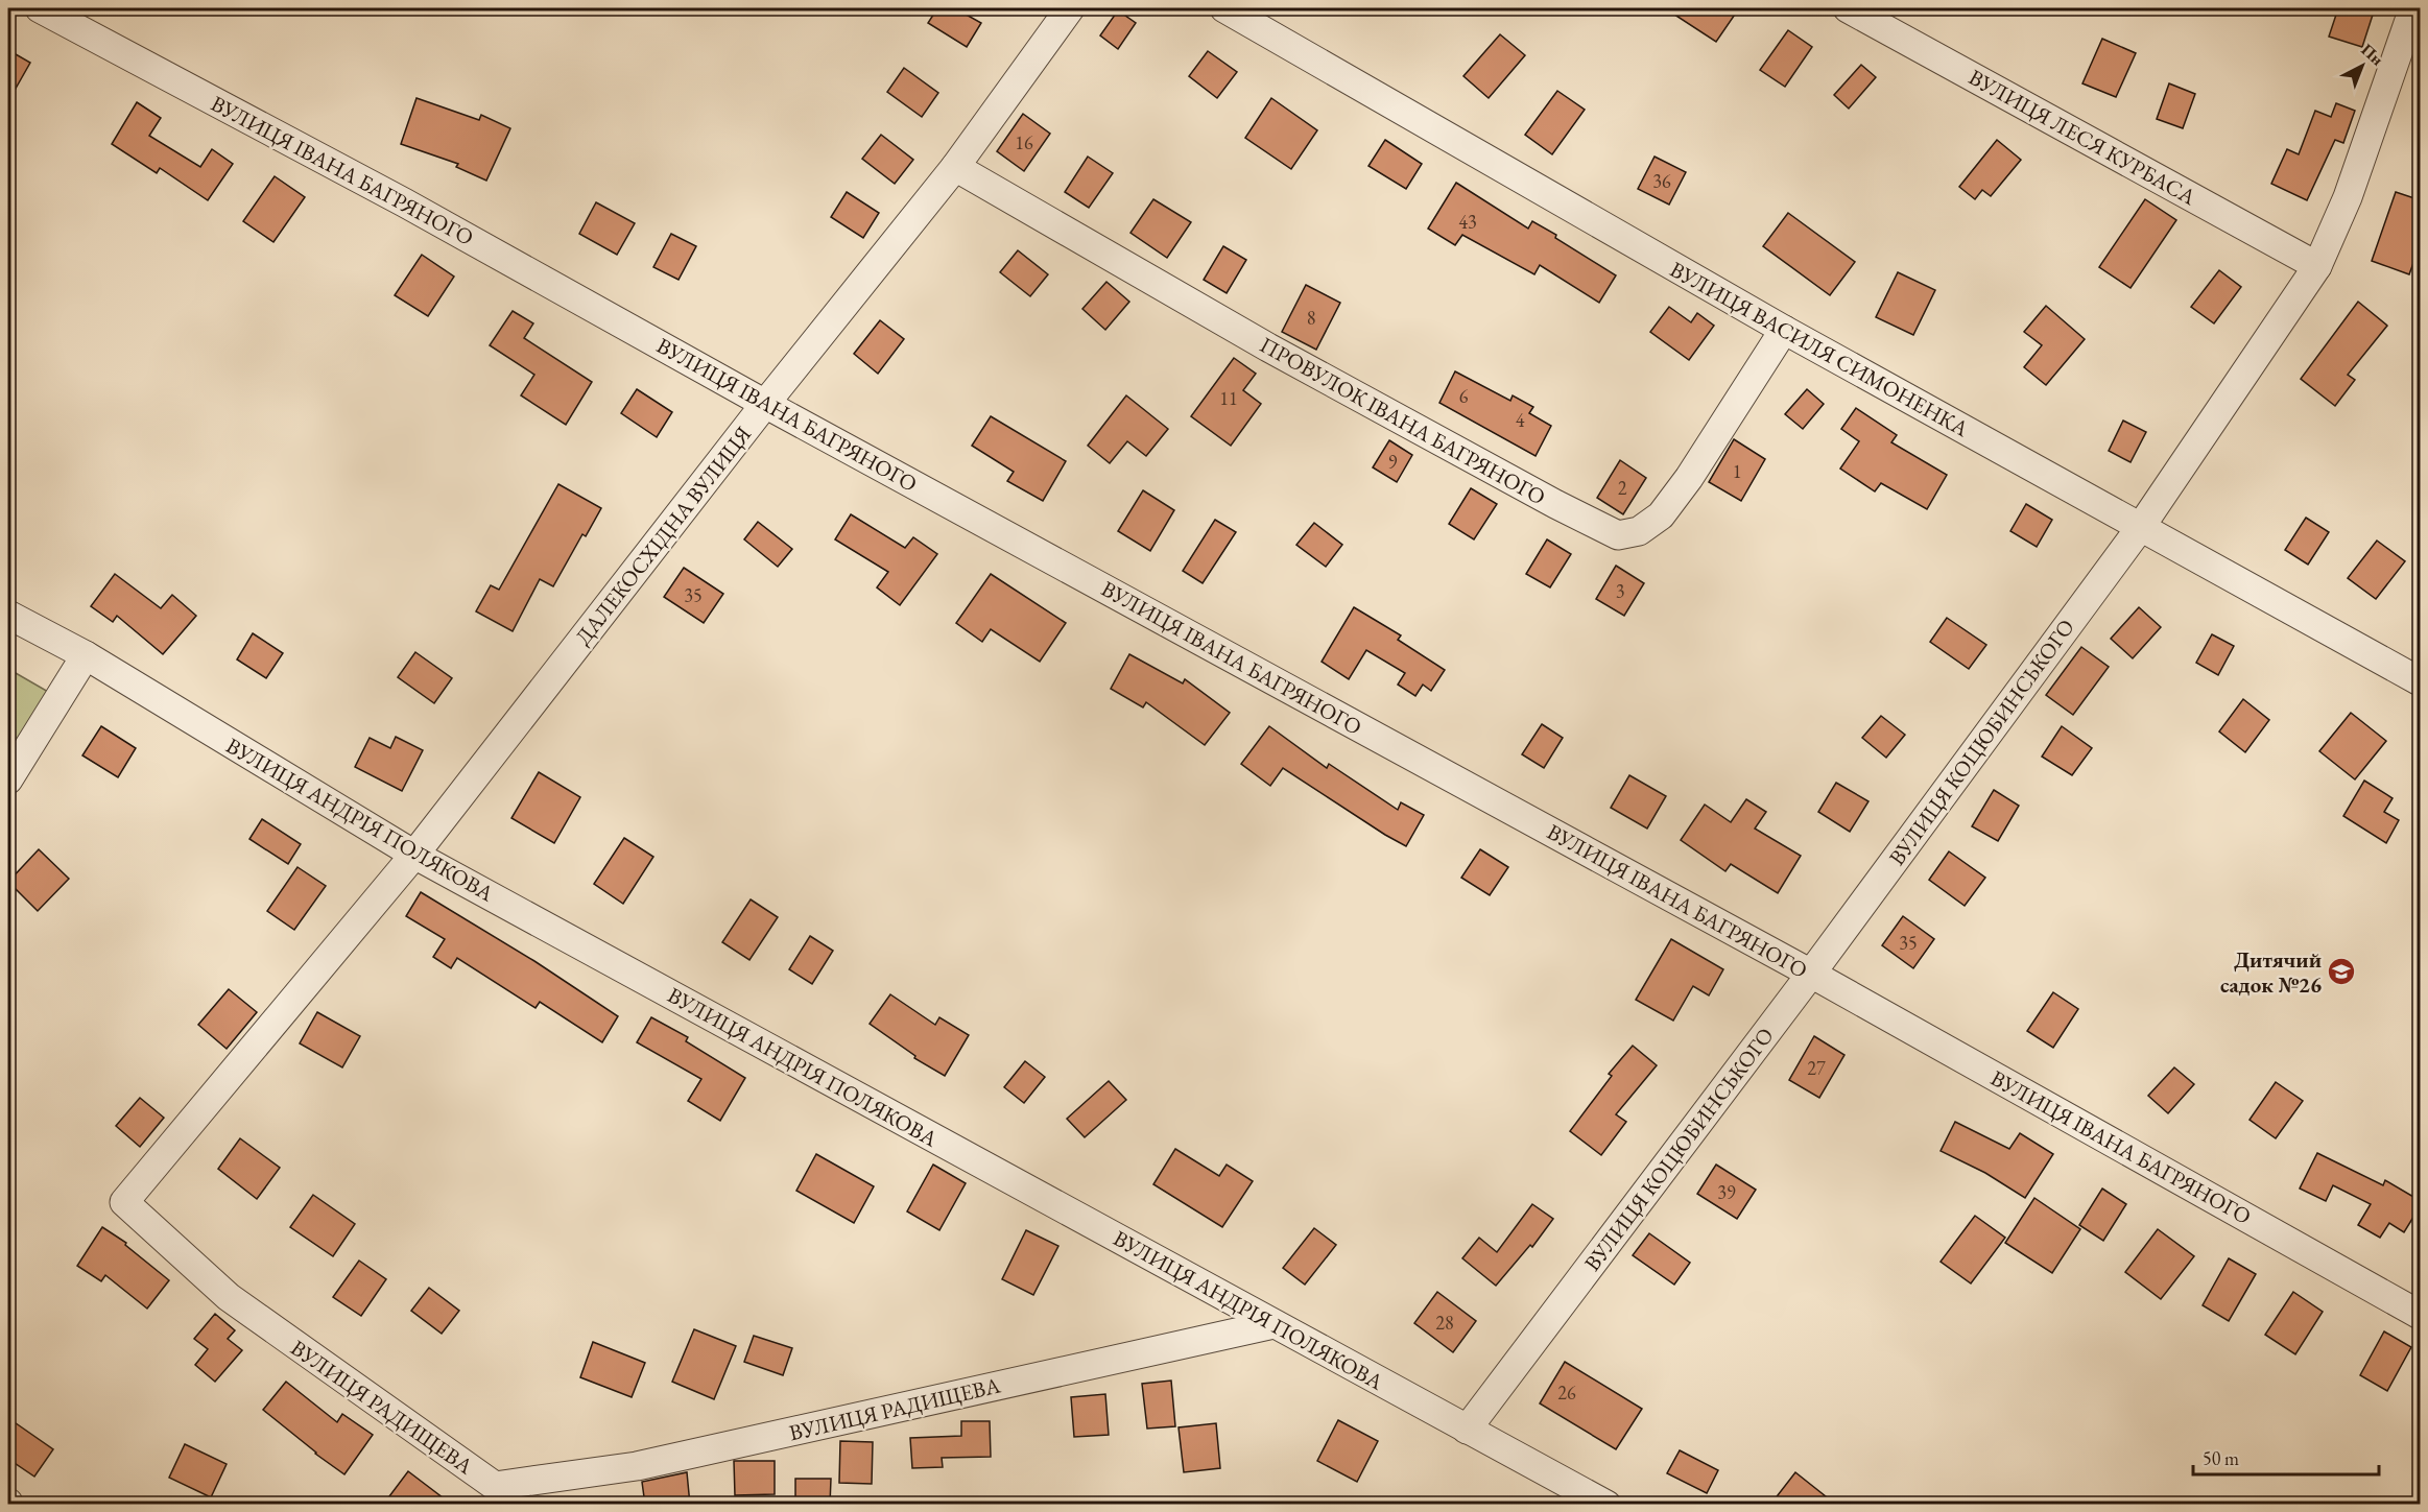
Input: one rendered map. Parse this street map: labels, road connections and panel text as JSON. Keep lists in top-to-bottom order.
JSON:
{
  "streets": {
    "street": [
      "ВУЛИЦЯ ЛЕСЯ КУРБАСА",
      "ВУЛИЦЯ ІВАНА БАГРЯНОГО",
      "ВУЛИЦЯ ВАСИЛЯ СИМОНЕНКА",
      "ПРОВУЛОК ІВАНА БАГРЯНОГО",
      "ДАЛЕКОСХІДНА ВУЛИЦЯ",
      "ВУЛИЦЯ КОЦЮБИНСЬКОГО",
      "ВУЛИЦЯ АНДРІЯ ПОЛЯКОВА",
      "ВУЛИЦЯ РАДИЩЕВА"
    ]
  },
  "crossings": [
    ["ВУЛИЦЯ ЛЕСЯ КУРБАСА", "ВУЛИЦЯ КОЦЮБИНСЬКОГО"],
    ["ВУЛИЦЯ ІВАНА БАГРЯНОГО", "ДАЛЕКОСХІДНА ВУЛИЦЯ"],
    ["ВУЛИЦЯ ІВАНА БАГРЯНОГО", "ВУЛИЦЯ КОЦЮБИНСЬКОГО"],
    ["ВУЛИЦЯ ВАСИЛЯ СИМОНЕНКА", "ПРОВУЛОК ІВАНА БАГРЯНОГО"],
    ["ВУЛИЦЯ ВАСИЛЯ СИМОНЕНКА", "ВУЛИЦЯ КОЦЮБИНСЬКОГО"],
    ["ПРОВУЛОК ІВАНА БАГРЯНОГО", "ДАЛЕКОСХІДНА ВУЛИЦЯ"],
    ["ДАЛЕКОСХІДНА ВУЛИЦЯ", "ВУЛИЦЯ АНДРІЯ ПОЛЯКОВА"],
    ["ДАЛЕКОСХІДНА ВУЛИЦЯ", "ВУЛИЦЯ РАДИЩЕВА"],
    ["ВУЛИЦЯ КОЦЮБИНСЬКОГО", "ВУЛИЦЯ АНДРІЯ ПОЛЯКОВА"],
    ["ВУЛИЦЯ АНДРІЯ ПОЛЯКОВА", "ВУЛИЦЯ РАДИЩЕВА"]
  ],
  "places": {
    "school or university": ["Дитячий садок №26"]
  },
  "house_numbers": [
    "16",
    "36",
    "43",
    "8",
    "6",
    "11",
    "4",
    "9",
    "1",
    "2",
    "3",
    "35",
    "35",
    "27",
    "39",
    "28",
    "26"
  ],
  "scale_bar": "50 m",
  "north": "top right"
}
